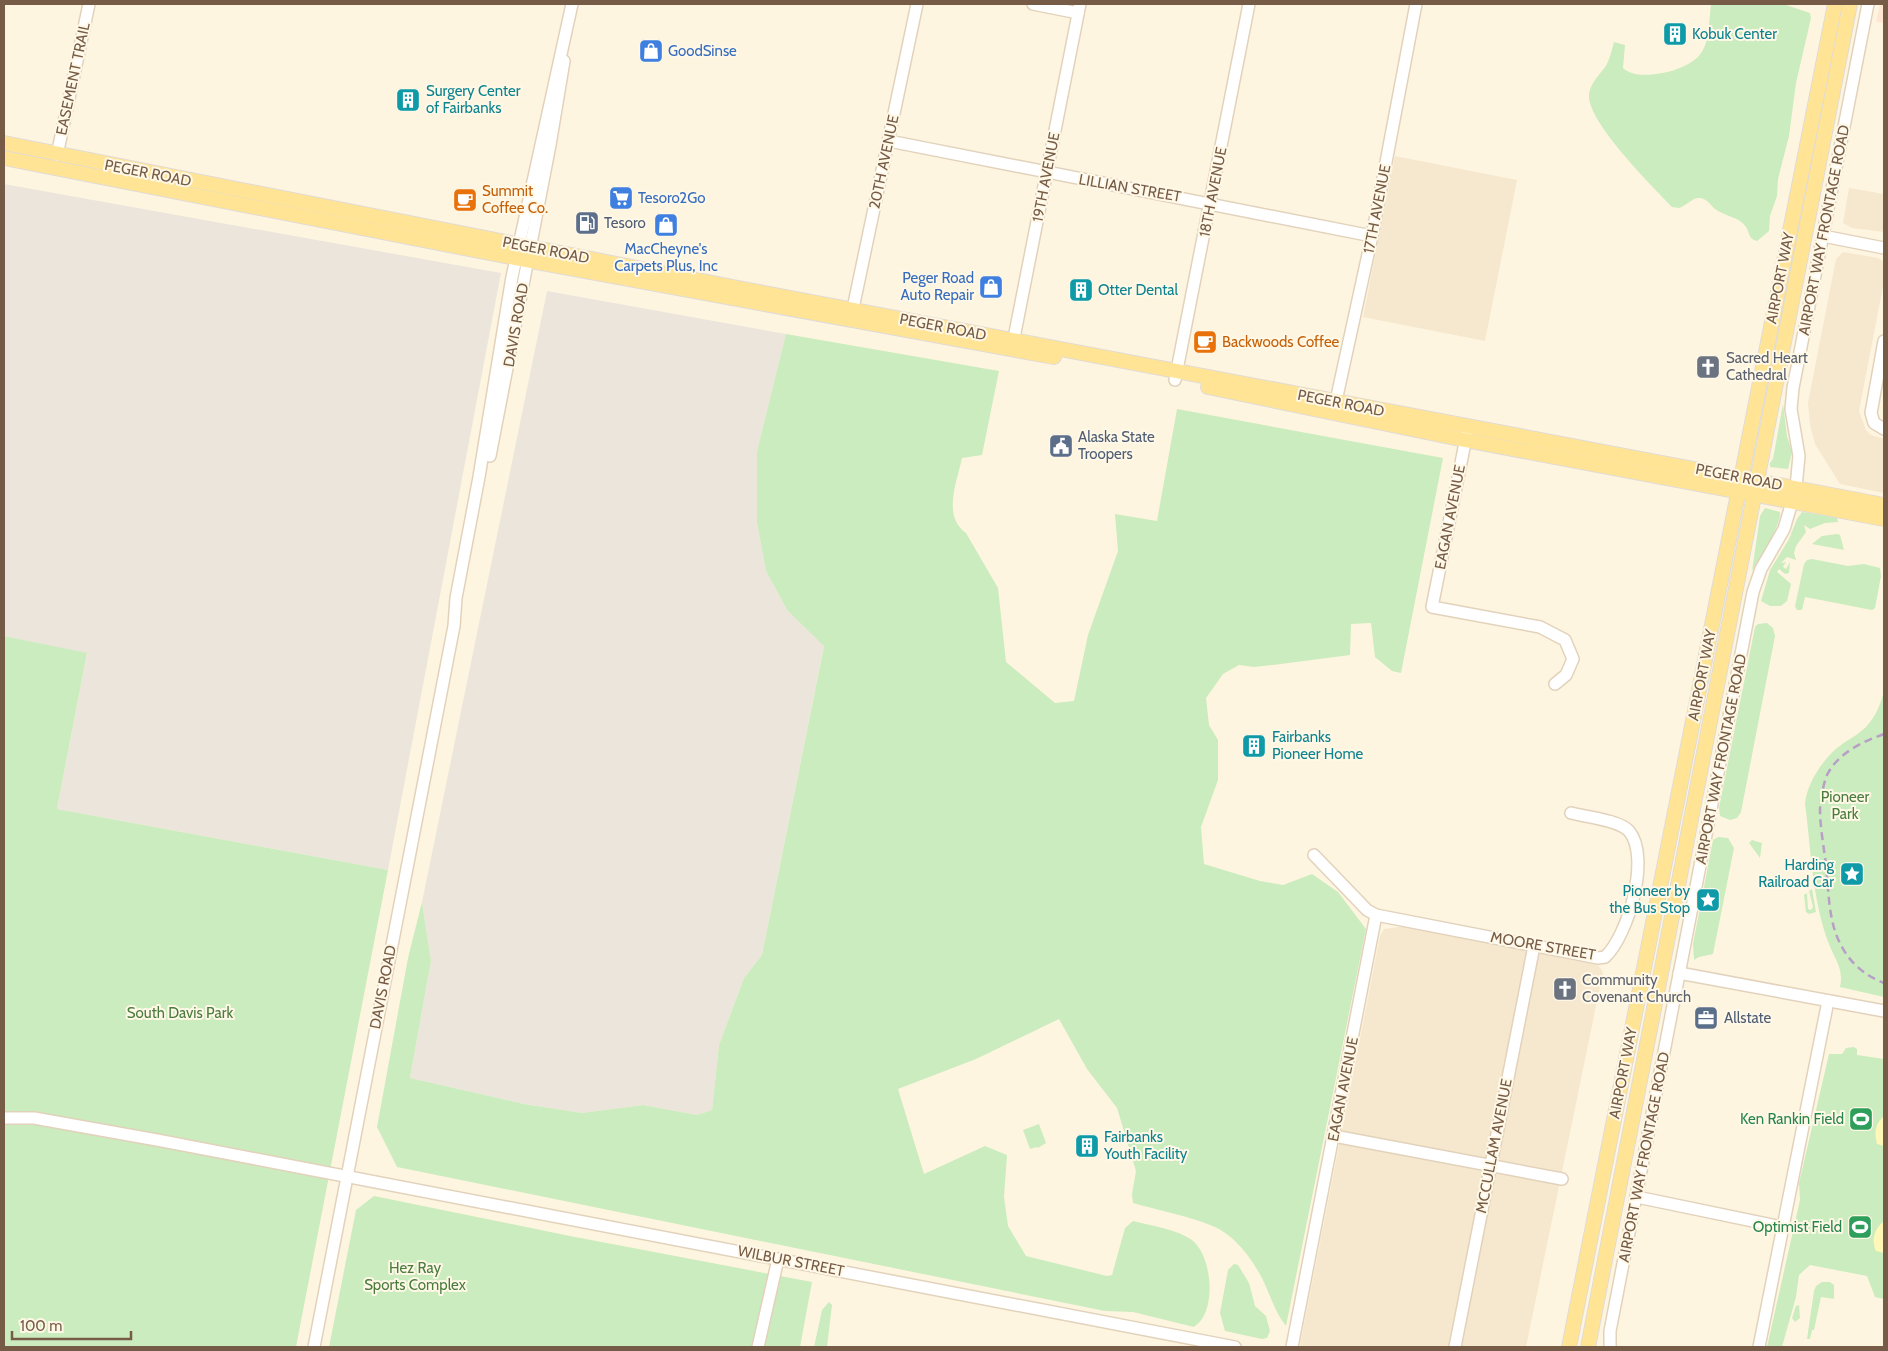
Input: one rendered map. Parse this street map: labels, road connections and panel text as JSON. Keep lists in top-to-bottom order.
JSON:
{
  "streets": {
    "main road": ["PEGER ROAD", "AIRPORT WAY"],
    "street": [
      "EASEMENT TRAIL",
      "20TH AVENUE",
      "19TH AVENUE",
      "LILLIAN STREET",
      "18TH AVENUE",
      "17TH AVENUE",
      "AIRPORT WAY FRONTAGE ROAD",
      "DAVIS ROAD",
      "EAGAN AVENUE",
      "MOORE STREET",
      "MCCULLAM AVENUE",
      "WILBUR STREET"
    ]
  },
  "crossings": [
    ["EASEMENT TRAIL", "PEGER ROAD"],
    ["20TH AVENUE", "PEGER ROAD"],
    ["20TH AVENUE", "LILLIAN STREET"],
    ["PEGER ROAD", "19TH AVENUE"],
    ["PEGER ROAD", "18TH AVENUE"],
    ["PEGER ROAD", "17TH AVENUE"],
    ["PEGER ROAD", "AIRPORT WAY FRONTAGE ROAD"],
    ["PEGER ROAD", "AIRPORT WAY"],
    ["PEGER ROAD", "DAVIS ROAD"],
    ["PEGER ROAD", "EAGAN AVENUE"],
    ["19TH AVENUE", "LILLIAN STREET"],
    ["LILLIAN STREET", "18TH AVENUE"],
    ["LILLIAN STREET", "17TH AVENUE"],
    ["DAVIS ROAD", "WILBUR STREET"],
    ["EAGAN AVENUE", "MOORE STREET"],
    ["MOORE STREET", "MCCULLAM AVENUE"]
  ],
  "parks": ["Pioneer Park", "South Davis Park", "Hez Ray Sports Complex"],
  "places": {
    "building": [
      "Kobuk Center",
      "Surgery Center of Fairbanks",
      "Otter Dental",
      "Fairbanks Pioneer Home",
      "Fairbanks Youth Facility"
    ],
    "shop": ["GoodSinse", "MacCheyne's Carpets Plus, Inc", "Peger Road Auto Repair"],
    "supermarket": ["Tesoro2Go"],
    "cafe": ["Summit Coffee Co.", "Backwoods Coffee"],
    "fuel station": ["Tesoro"],
    "church": ["Sacred Heart Cathedral", "Community Covenant Church"],
    "public building": ["Alaska State Troopers"],
    "place": ["Harding Railroad Car", "Pioneer by the Bus Stop"],
    "office": ["Allstate"],
    "sports": ["Ken Rankin Field", "Optimist Field"]
  },
  "scale_bar": "100 m"
}
